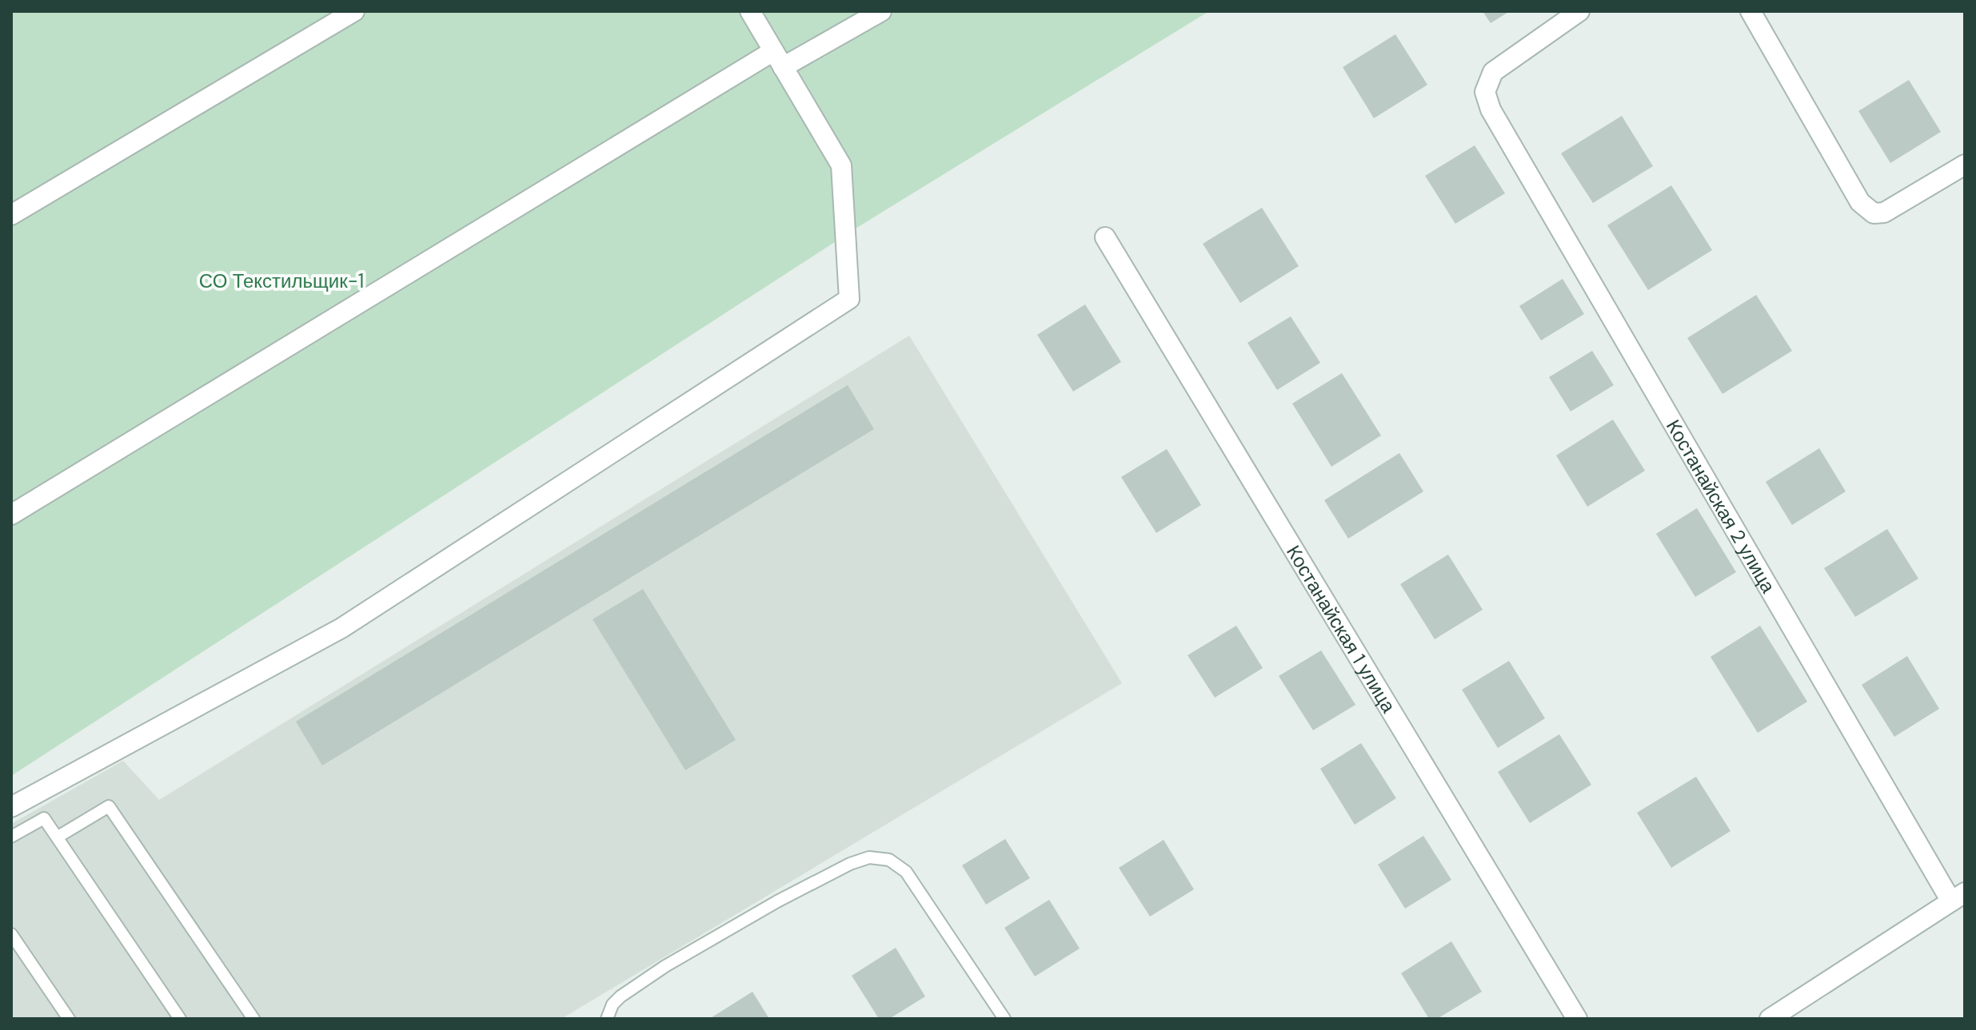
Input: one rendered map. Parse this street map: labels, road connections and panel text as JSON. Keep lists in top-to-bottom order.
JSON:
{
  "streets": {
    "street": ["Костанайская 2 улица", "Костанайская 1 улица"]
  },
  "parks": ["СО Текстильщик-1"]
}
